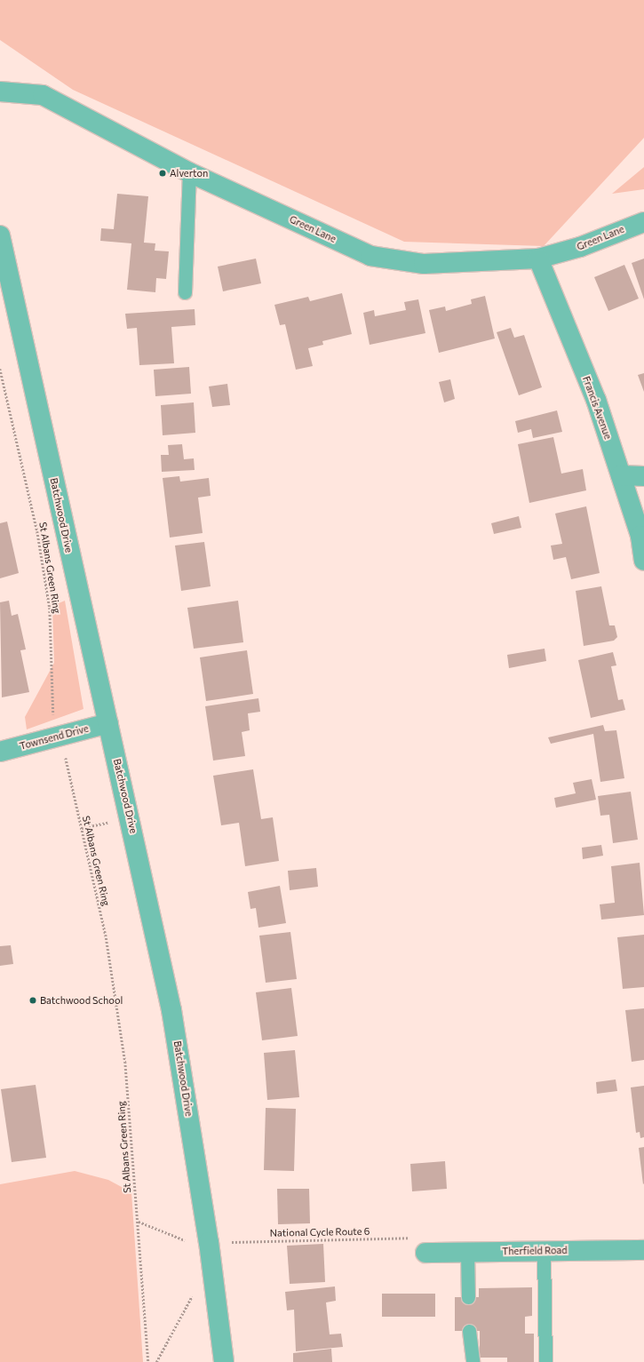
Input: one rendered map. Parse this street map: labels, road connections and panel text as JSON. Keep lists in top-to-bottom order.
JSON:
{
  "streets": {
    "street": [
      "Green Lane",
      "Francis Avenue",
      "Batchwood Drive",
      "Townsend Drive",
      "Therfield Road"
    ],
    "path": ["St Albans Green Ring", "National Cycle Route 6"]
  },
  "crossings": [
    ["Green Lane", "Francis Avenue"],
    ["Batchwood Drive", "Townsend Drive"],
    ["St Albans Green Ring", "Townsend Drive"]
  ],
  "places": ["Alverton", "Batchwood School"]
}
